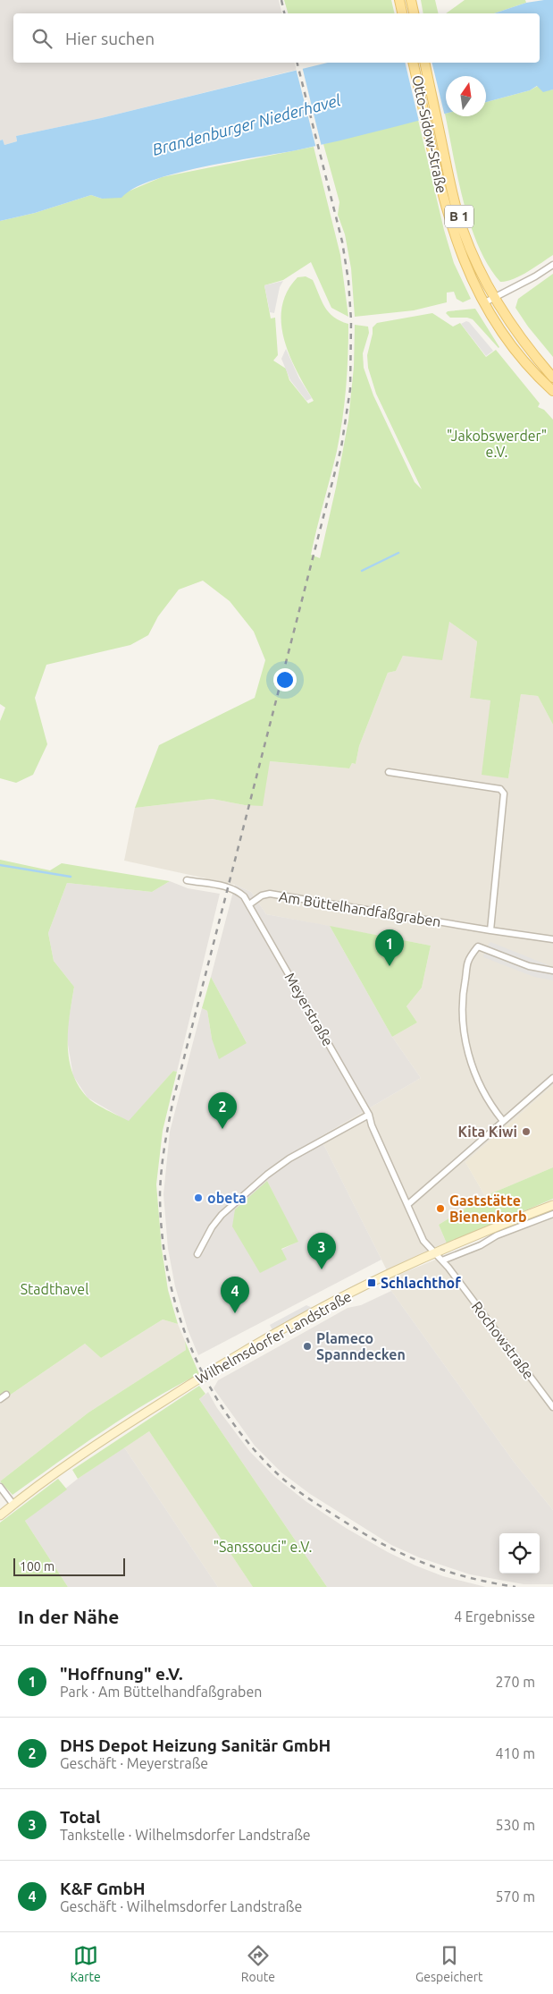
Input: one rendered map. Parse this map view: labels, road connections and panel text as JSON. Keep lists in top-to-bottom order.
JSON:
{
  "streets": {
    "main road": ["Otto-Sidow-Straße", "B 1", "Wilhelmsdorfer Landstraße"],
    "street": ["Am Büttelhandfaßgraben", "Meyerstraße", "Rochowstraße"]
  },
  "crossings": [
    ["Am Büttelhandfaßgraben", "Meyerstraße"],
    ["Meyerstraße", "Wilhelmsdorfer Landstraße"],
    ["Meyerstraße", "Rochowstraße"],
    ["Wilhelmsdorfer Landstraße", "Rochowstraße"]
  ],
  "water": ["Brandenburger Niederhavel"],
  "parks": ["\"Jakobswerder\" e.V.", "Stadthavel", "\"Sanssouci\" e.V."],
  "places": {
    "other": [
      "Kita Kiwi",
      "obeta",
      "Gaststätte Bienenkorb",
      "Plameco Spanndecken"
    ],
    "transit": ["Schlachthof"]
  },
  "scale_bar": "100 m",
  "north": "top",
  "page": {
    "search": "Hier suchen",
    "pins": [
      "1",
      "2",
      "3",
      "4"
    ],
    "scale": "100 m",
    "heading": ["In der Nähe", "4 Ergebnisse"],
    "list": [
      {
        "mark": "1",
        "name": "\"Hoffnung\" e.V.",
        "note": "Park · Am Büttelhandfaßgraben",
        "value": "270 m"
      },
      {
        "mark": "2",
        "name": "DHS Depot Heizung Sanitär GmbH",
        "note": "Geschäft · Meyerstraße",
        "value": "410 m"
      },
      {
        "mark": "3",
        "name": "Total",
        "note": "Tankstelle · Wilhelmsdorfer Landstraße",
        "value": "530 m"
      },
      {
        "mark": "4",
        "name": "K&F GmbH",
        "note": "Geschäft · Wilhelmsdorfer Landstraße",
        "value": "570 m"
      }
    ],
    "nav": ["Karte", "Route", "Gespeichert"]
  }
}
